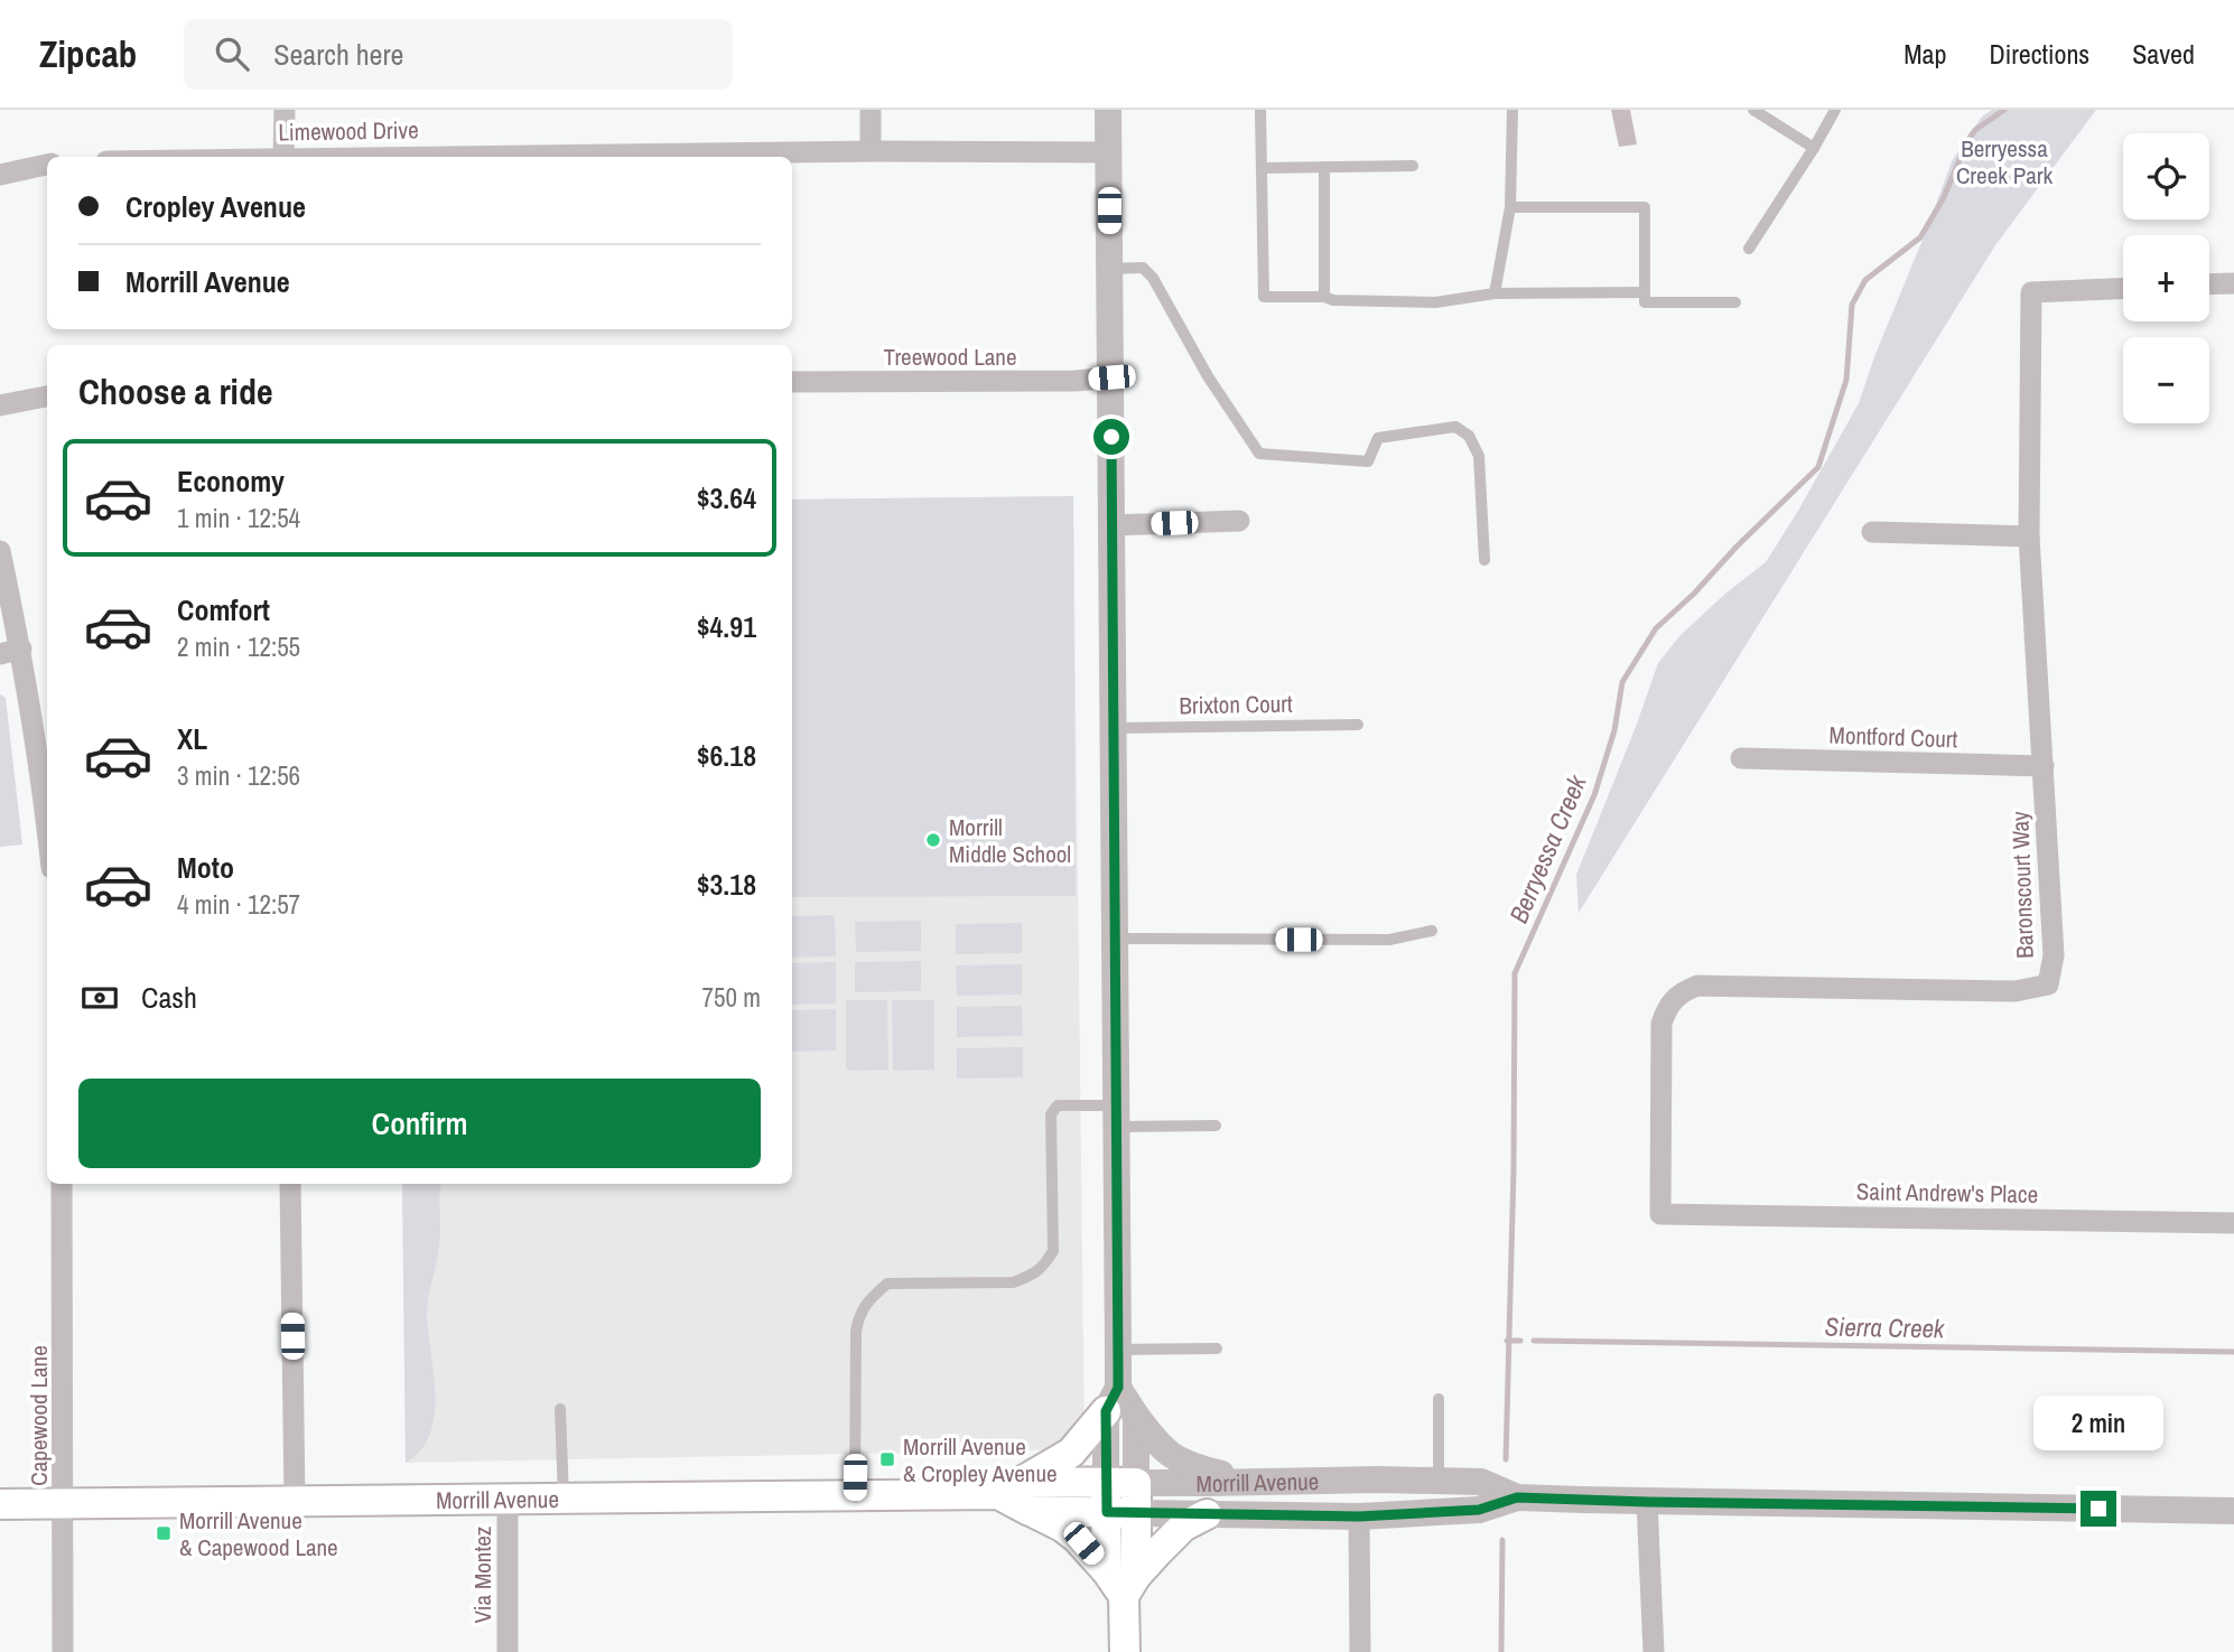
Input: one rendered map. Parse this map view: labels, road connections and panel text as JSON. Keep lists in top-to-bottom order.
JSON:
{
  "streets": {
    "main road": ["Morrill Avenue"],
    "street": [
      "Limewood Drive",
      "Treewood Lane",
      "Montford Court",
      "Baronscourt Way",
      "Saint Andrew's Place",
      "Capewood Lane",
      "Via Montez"
    ],
    "lane": ["Brixton Court"]
  },
  "crossings": [
    ["Montford Court", "Baronscourt Way"],
    ["Baronscourt Way", "Saint Andrew's Place"],
    ["Capewood Lane", "Morrill Avenue"],
    ["Morrill Avenue", "Via Montez"]
  ],
  "water": ["Berryessa Creek", "Sierra Creek"],
  "parks": ["Berryessa Creek Park"],
  "places": {
    "other": ["Morrill Middle School"],
    "transit": ["Morrill Avenue & Cropley Avenue", "Morrill Avenue & Capewood Lane"]
  },
  "page": {
    "header": "Zipcab",
    "search": "Search here",
    "nav": ["Map", "Directions", "Saved"],
    "map_buttons": ["+", "−"],
    "banner": ["Cropley Avenue", "Morrill Avenue"],
    "heading": "Choose a ride",
    "list": [
      {
        "name": "Economy",
        "note": "1 min · 12:54",
        "value": "$3.64"
      },
      {
        "name": "Comfort",
        "note": "2 min · 12:55",
        "value": "$4.91"
      },
      {
        "name": "XL",
        "note": "3 min · 12:56",
        "value": "$6.18"
      },
      {
        "name": "Moto",
        "note": "4 min · 12:57",
        "value": "$3.18"
      }
    ],
    "pay": ["Cash", "750 m"],
    "buttons": "Confirm",
    "bubble": "2 min"
  }
}
